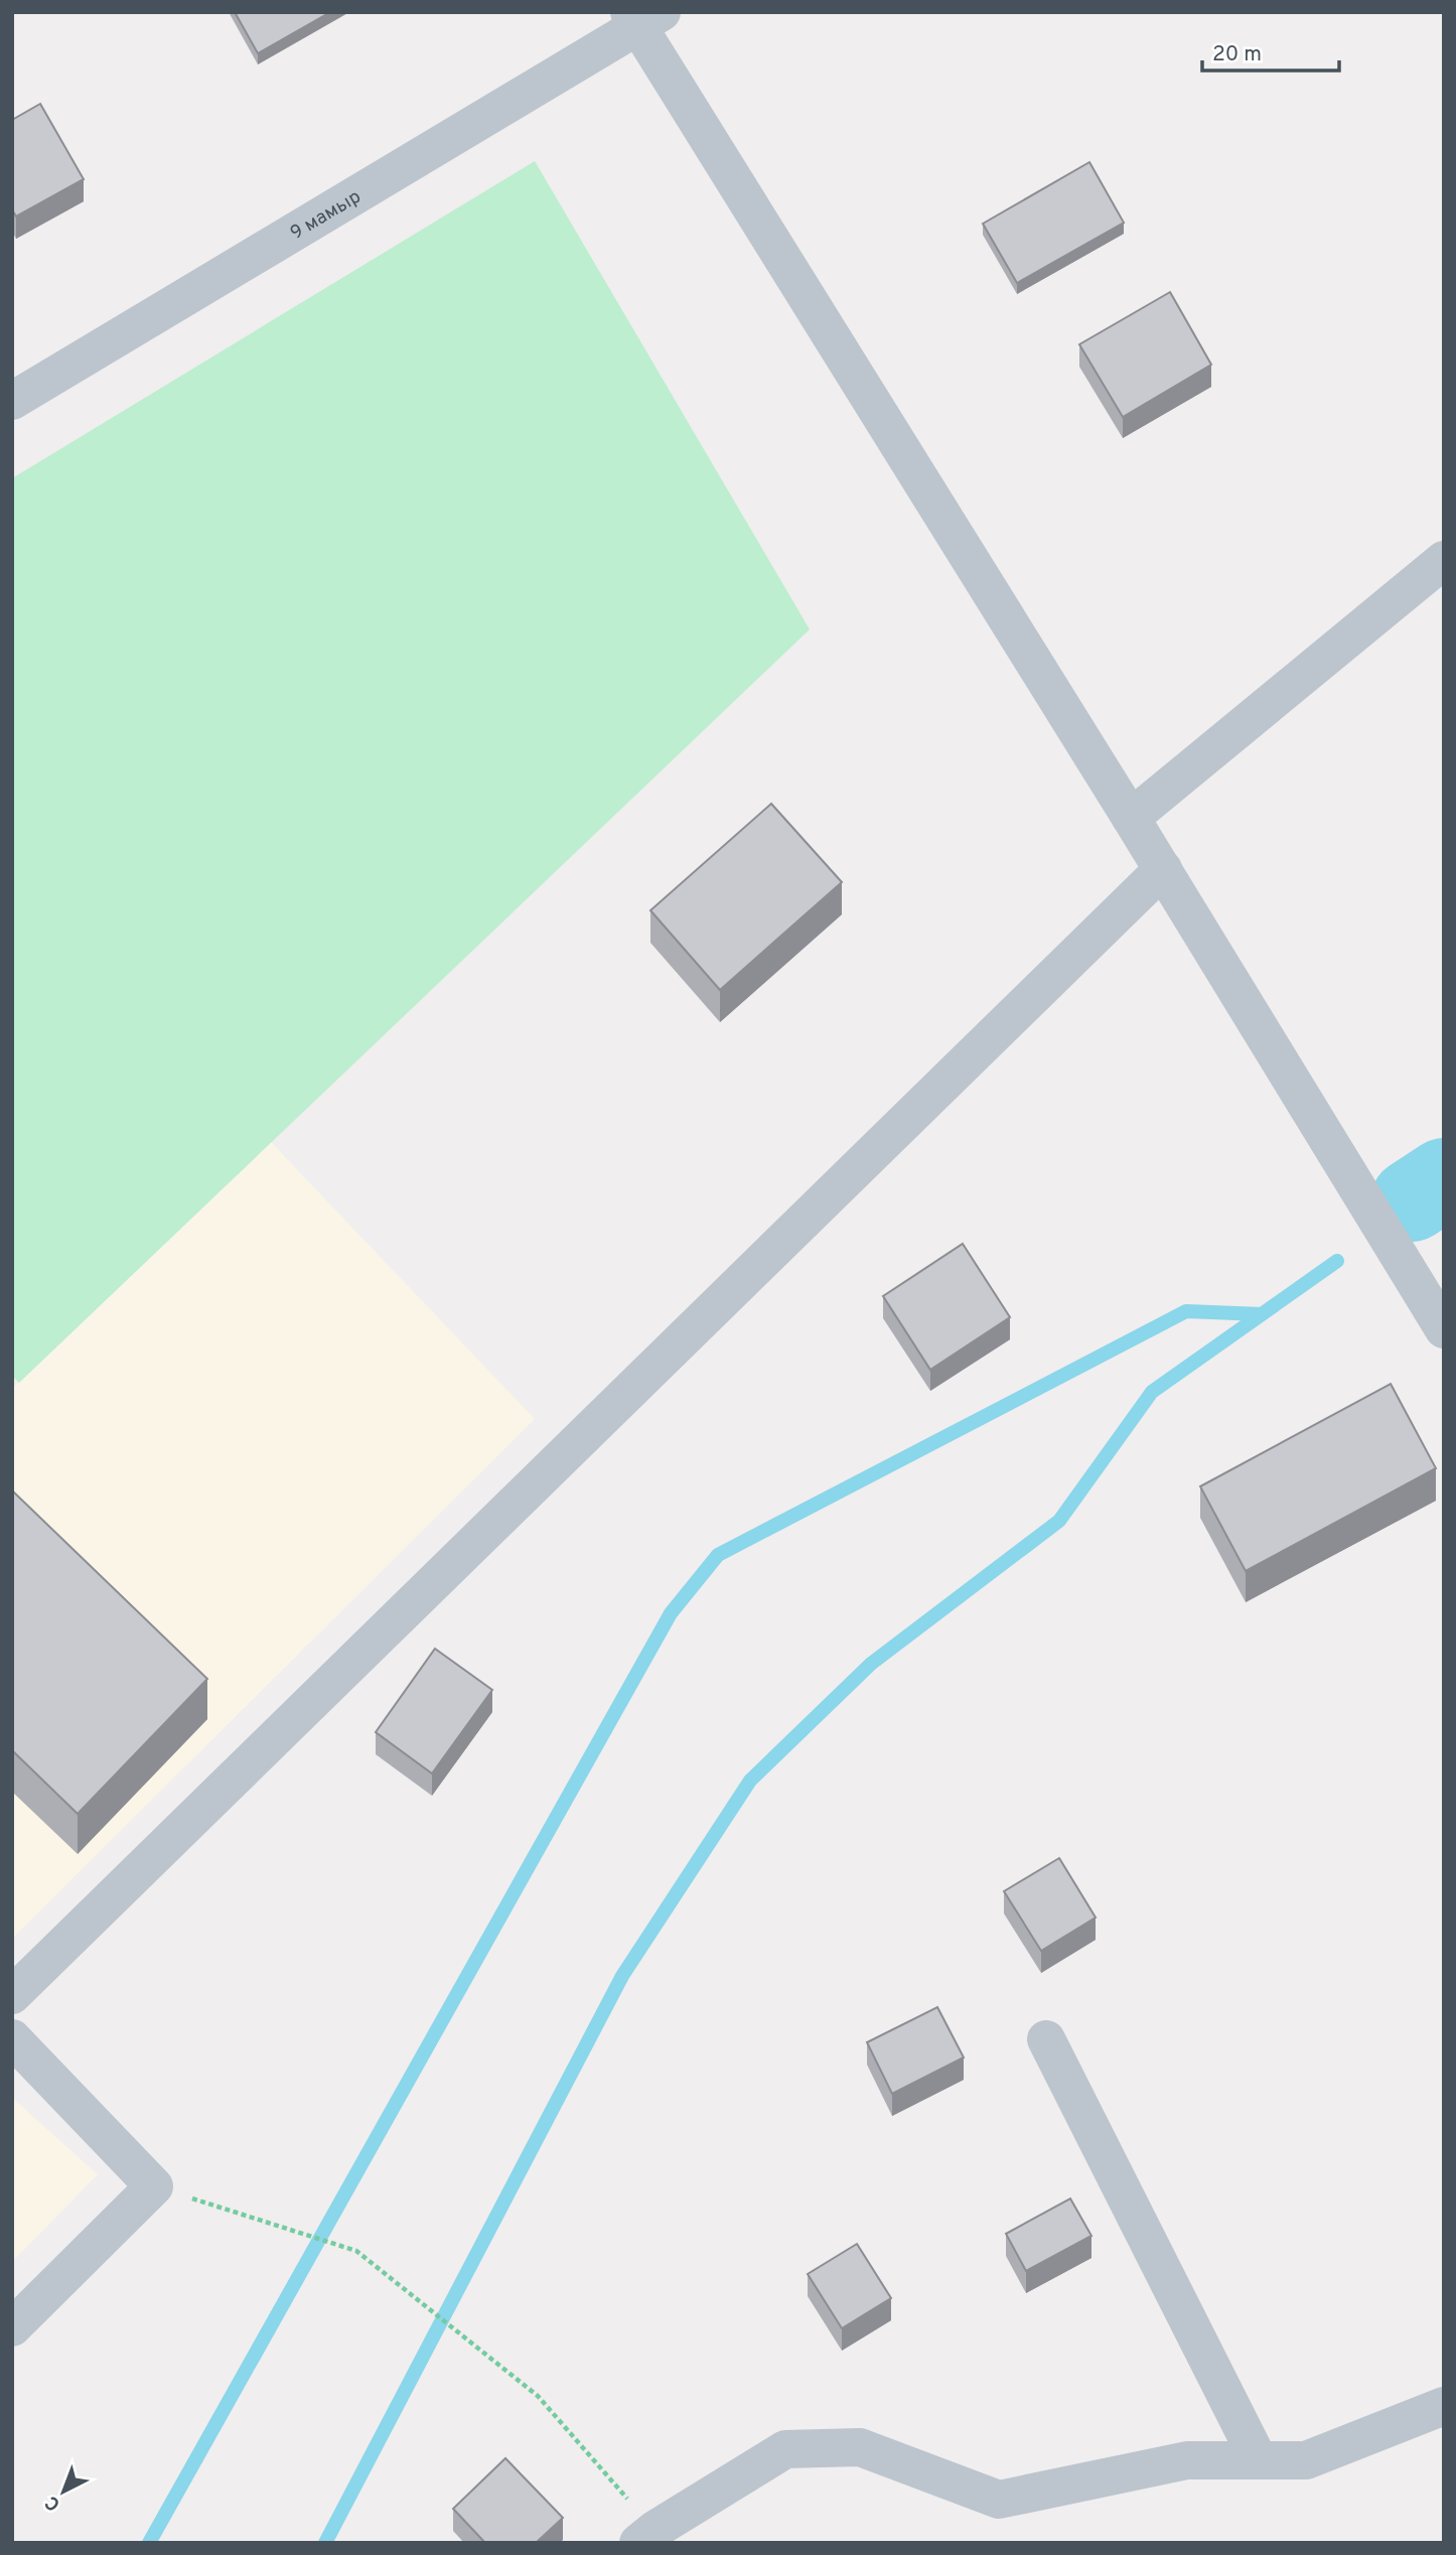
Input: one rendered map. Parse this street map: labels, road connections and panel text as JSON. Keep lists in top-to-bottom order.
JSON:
{
  "streets": {
    "street": ["9 мамыр"]
  },
  "scale_bar": "20 m",
  "north": "bottom left"
}
